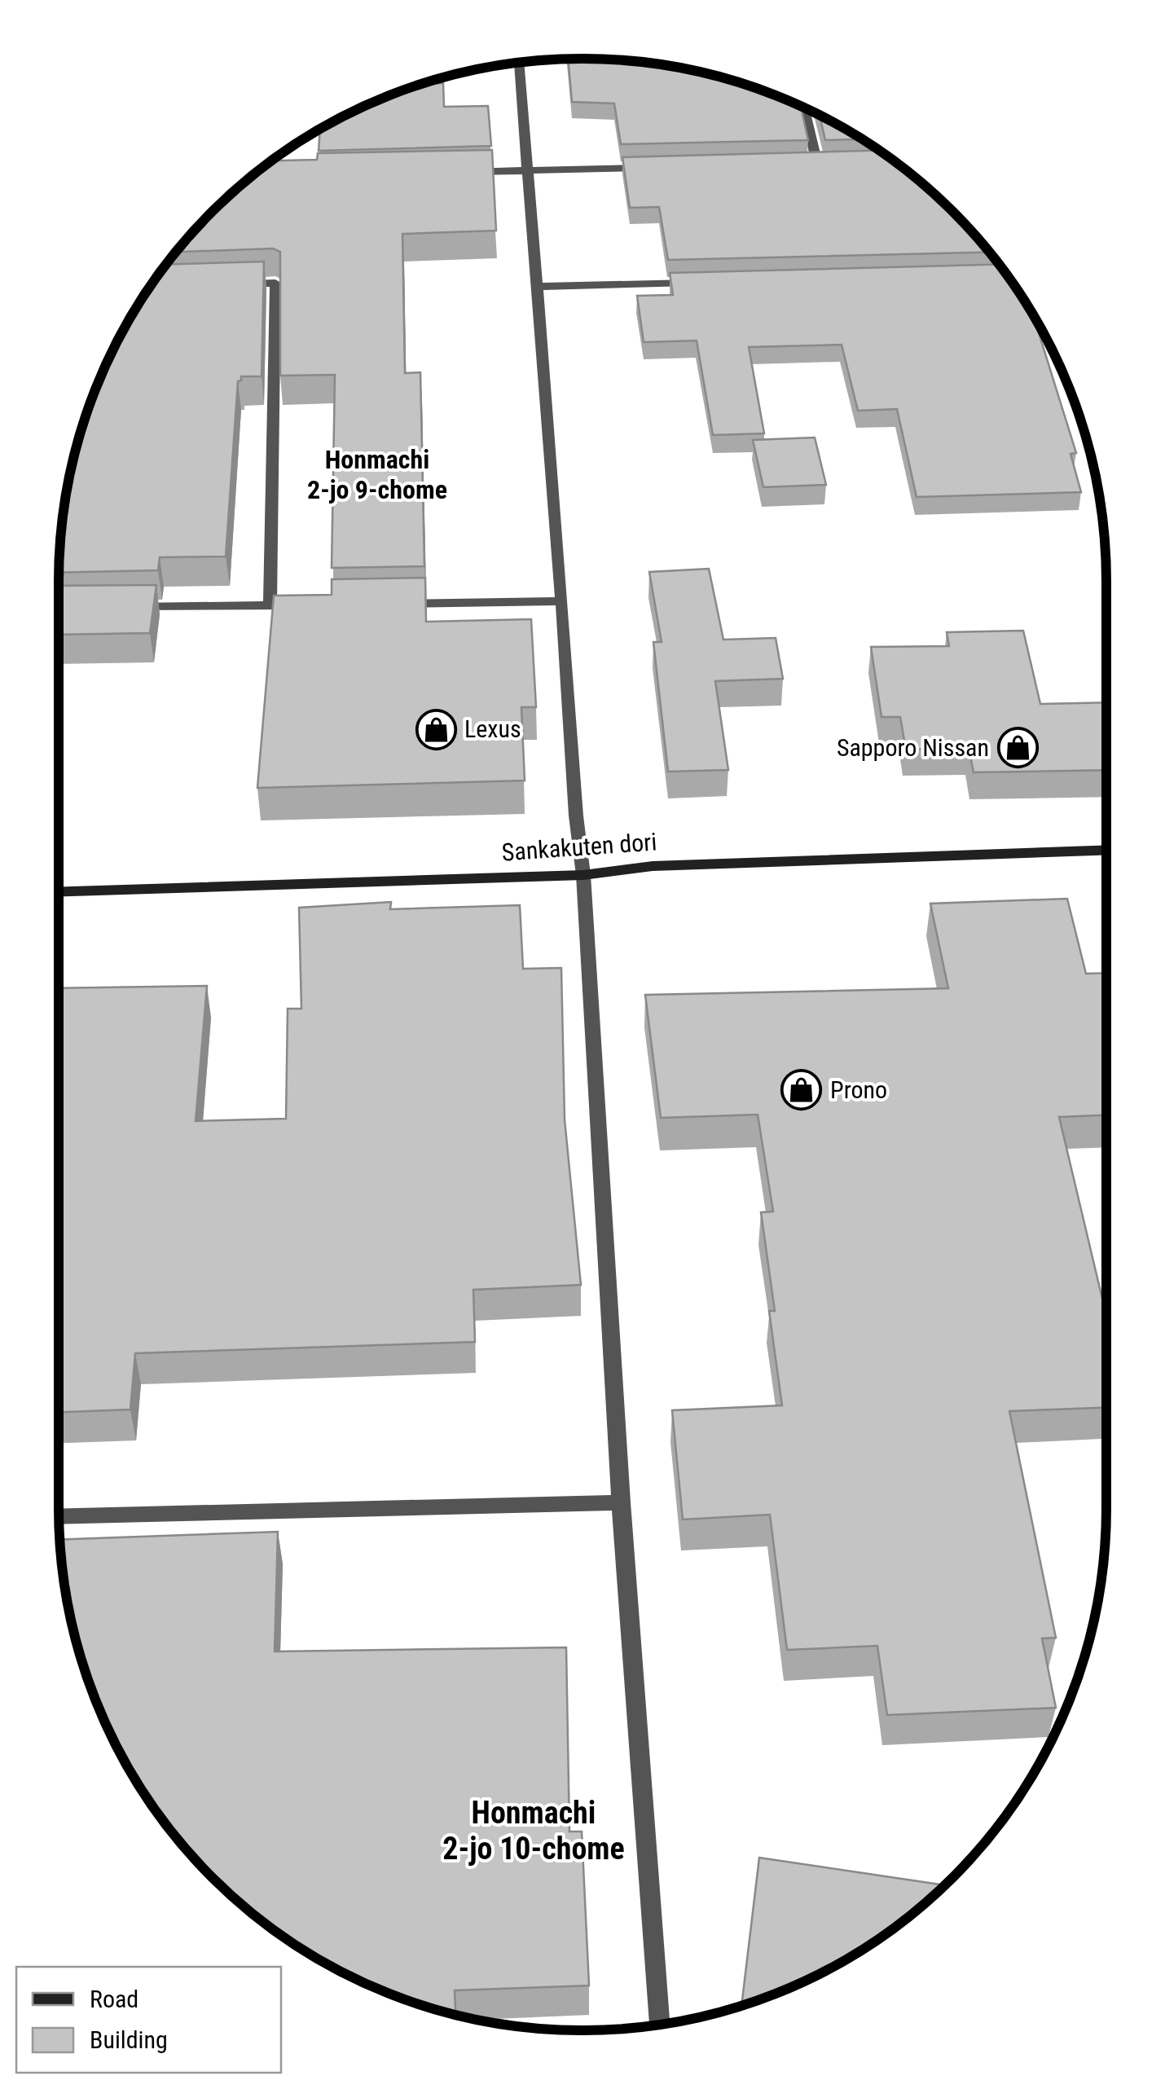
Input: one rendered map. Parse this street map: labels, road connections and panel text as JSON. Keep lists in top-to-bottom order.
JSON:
{
  "streets": {
    "street": ["Sankakuten dori"]
  },
  "districts": ["Honmachi 2-jo 9-chome", "Honmachi 2-jo 10-chome"],
  "places": {
    "shop": ["Lexus", "Sapporo Nissan", "Prono"]
  },
  "legend": ["Road", "Building"]
}
